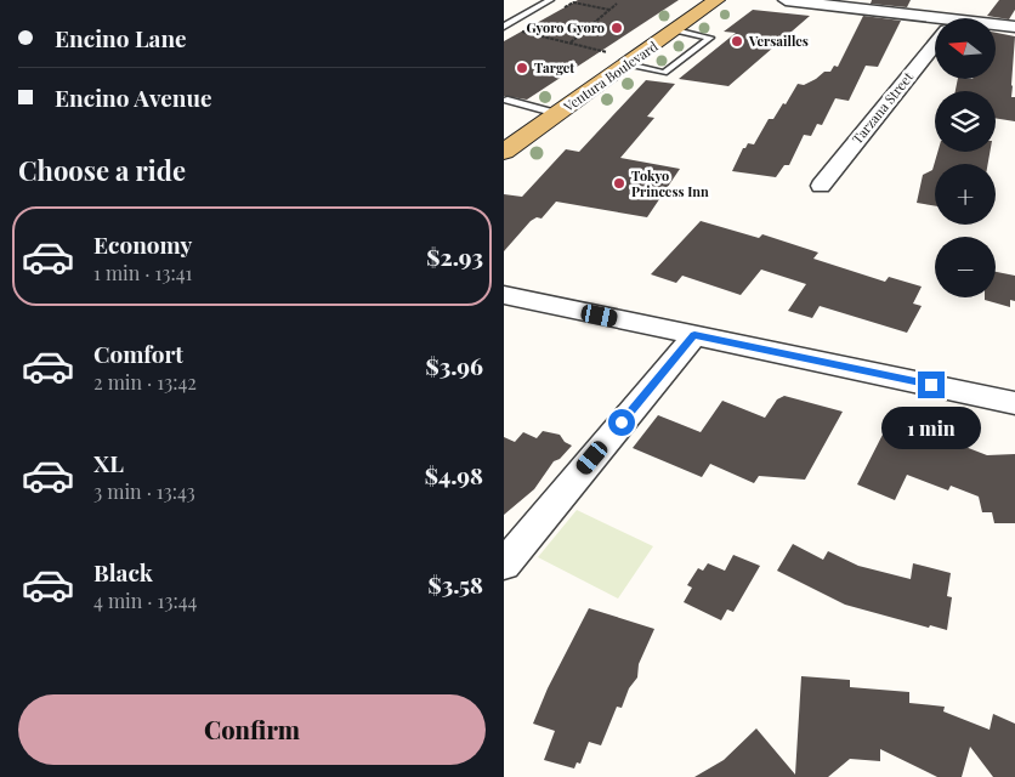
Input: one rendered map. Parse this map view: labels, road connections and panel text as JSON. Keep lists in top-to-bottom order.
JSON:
{
  "streets": {
    "main road": ["Ventura Boulevard"],
    "street": ["Tarzana Street"]
  },
  "places": [
    "Gyoro Gyoro",
    "Versailles",
    "Target",
    "Tokyo Princess Inn"
  ],
  "north": "left",
  "page": {
    "banner": ["Encino Lane", "Encino Avenue"],
    "map_buttons": ["+", "−"],
    "heading": "Choose a ride",
    "list": [
      {
        "name": "Economy",
        "note": "1 min · 13:41",
        "value": "$2.93"
      },
      {
        "name": "Comfort",
        "note": "2 min · 13:42",
        "value": "$3.96"
      },
      {
        "name": "XL",
        "note": "3 min · 13:43",
        "value": "$4.98"
      },
      {
        "name": "Black",
        "note": "4 min · 13:44",
        "value": "$3.58"
      }
    ],
    "bubble": "1 min",
    "buttons": "Confirm"
  }
}
